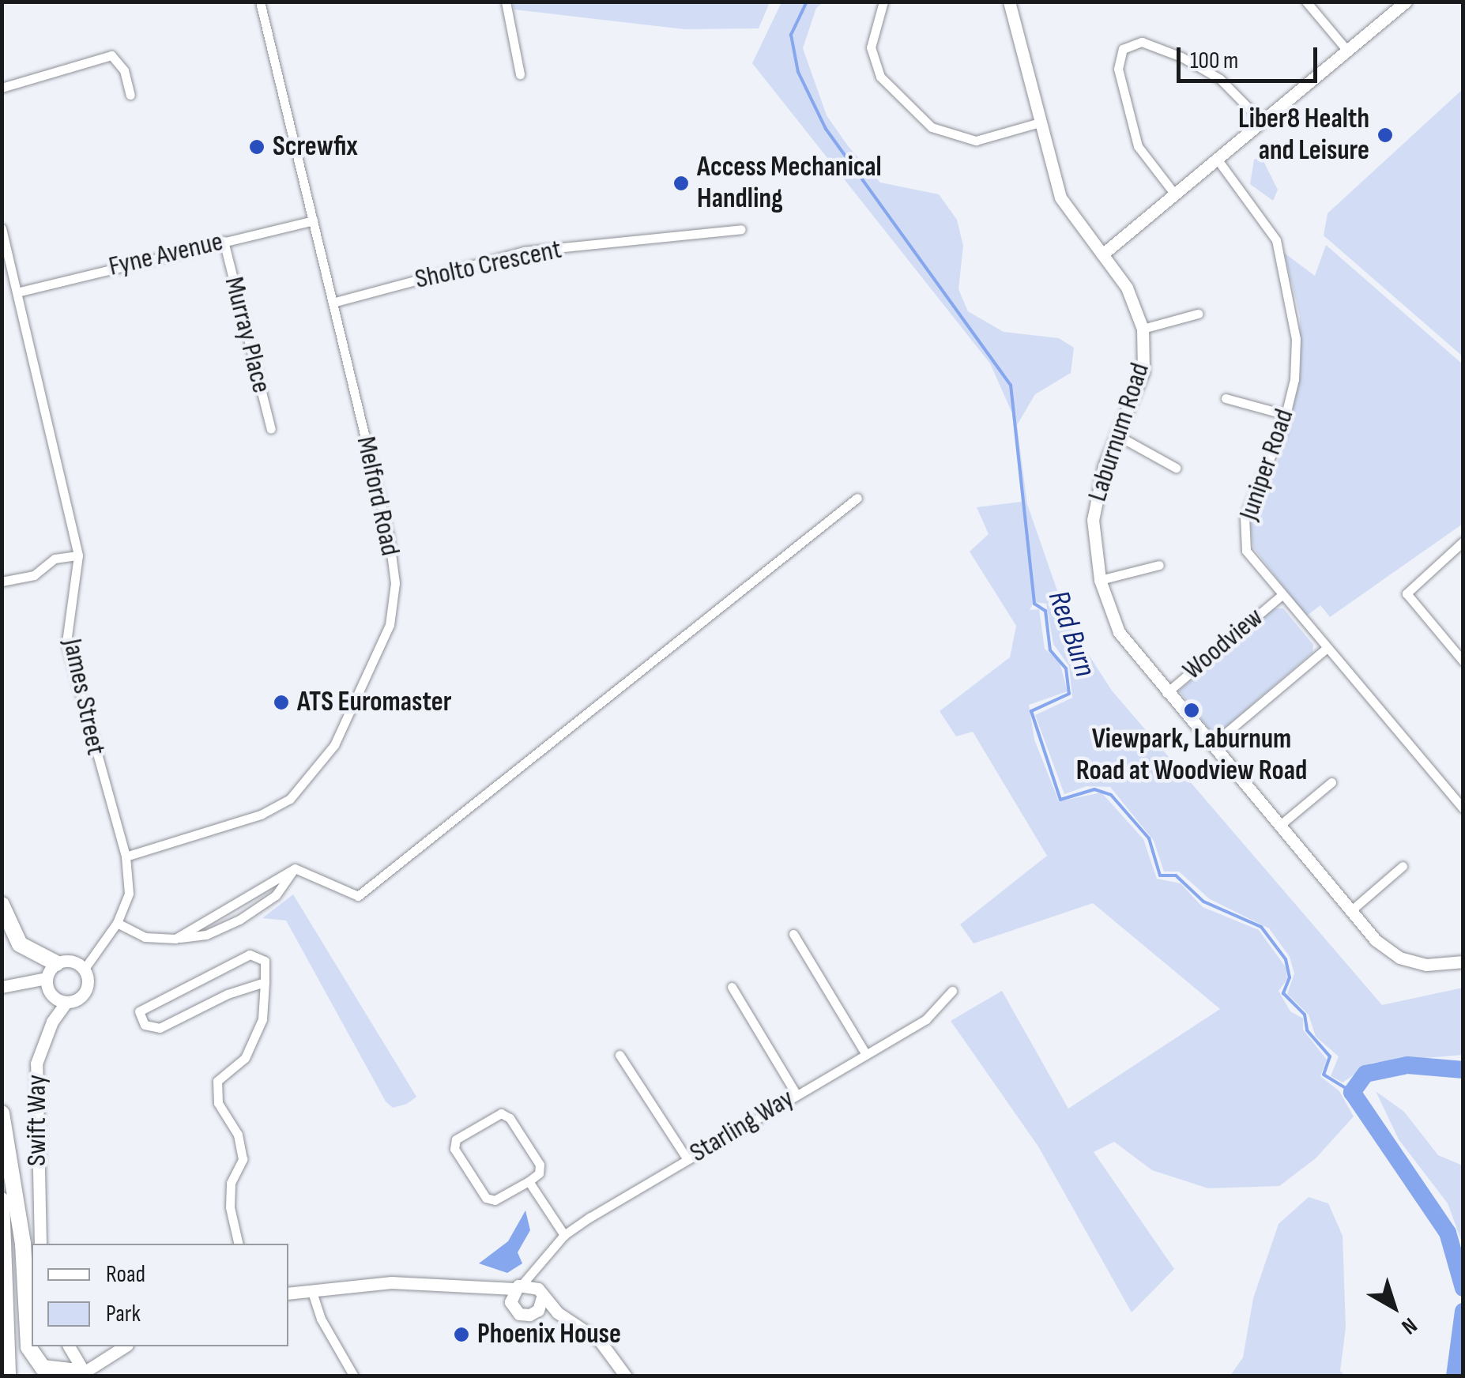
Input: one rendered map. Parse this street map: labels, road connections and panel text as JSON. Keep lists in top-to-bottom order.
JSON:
{
  "streets": {
    "street": [
      "Fyne Avenue",
      "Sholto Crescent",
      "Murray Place",
      "Laburnum Road",
      "Juniper Road",
      "Melford Road",
      "Woodview",
      "James Street",
      "Swift Way",
      "Starling Way"
    ]
  },
  "crossings": [
    ["Fyne Avenue", "Murray Place"],
    ["Fyne Avenue", "Melford Road"],
    ["Fyne Avenue", "James Street"],
    ["Sholto Crescent", "Melford Road"],
    ["Laburnum Road", "Woodview"],
    ["Juniper Road", "Woodview"],
    ["Melford Road", "James Street"],
    ["James Street", "Swift Way"]
  ],
  "water": ["Red Burn"],
  "places": [
    "Liber8 Health and Leisure",
    "Screwfix",
    "Access Mechanical Handling",
    "ATS Euromaster",
    "Viewpark, Laburnum Road at Woodview Road",
    "Phoenix House"
  ],
  "legend": ["Road", "Park"],
  "scale_bar": "100 m",
  "north": "bottom right"
}
